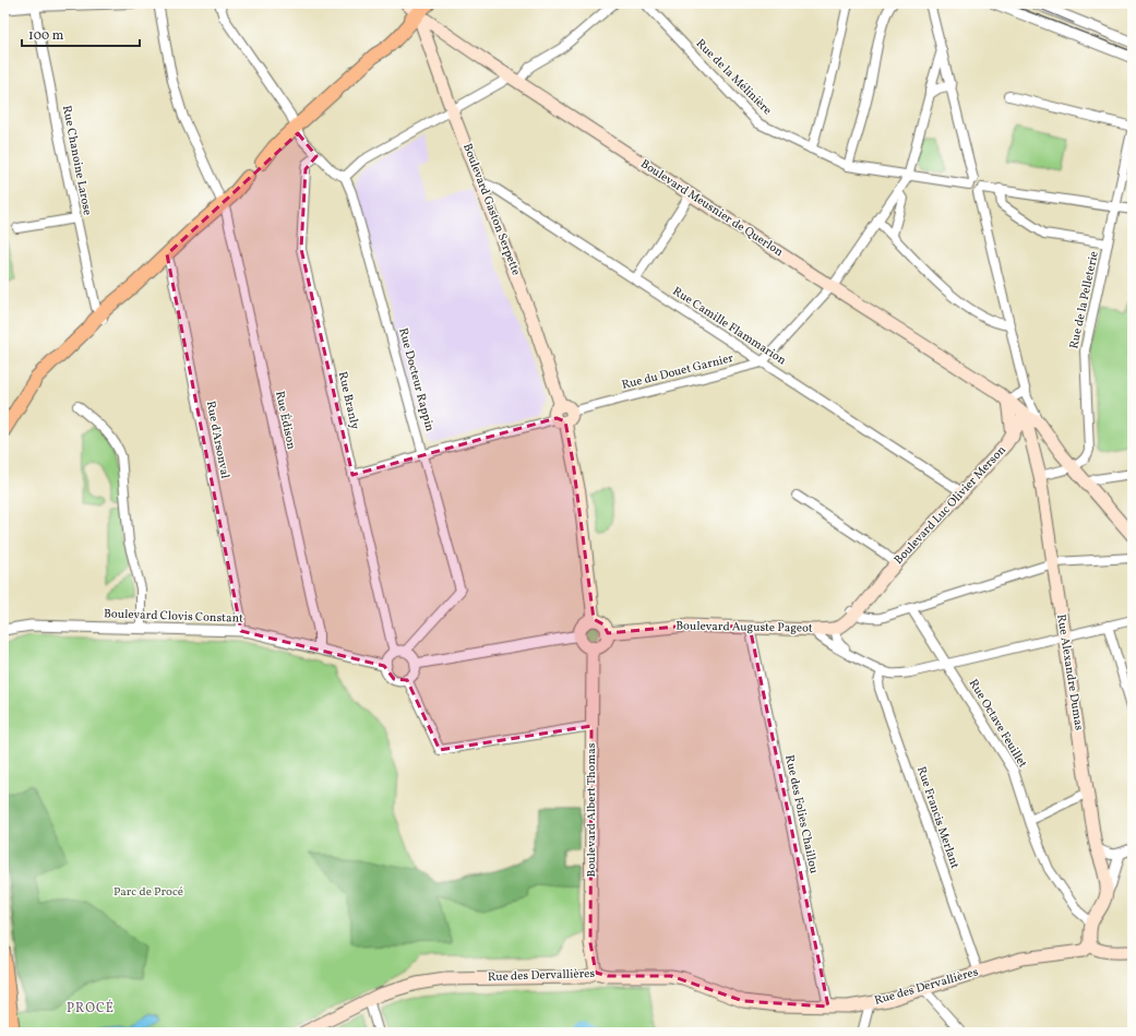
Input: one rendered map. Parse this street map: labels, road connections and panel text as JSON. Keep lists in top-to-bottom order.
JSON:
{
  "streets": {
    "main road": [
      "Boulevard Meusnier de Querlon",
      "Boulevard Gaston Serpette",
      "Boulevard Luc Olivier Merson",
      "Boulevard Auguste Pageot",
      "Rue Alexandre Dumas",
      "Boulevard Albert Thomas",
      "Rue des Dervallières"
    ],
    "street": [
      "Rue de la Mélinière",
      "Rue Chanoine Larose",
      "Rue de la Pelleterie",
      "Rue Camille Flammarion",
      "Rue du Douet Garnier",
      "Rue Docteur Rappin",
      "Rue Branly",
      "Rue Édison",
      "Rue d'Arsonval",
      "Boulevard Clovis Constant",
      "Rue Octave Feuillet",
      "Rue des Folies Chaillou",
      "Rue Francis Merlant"
    ]
  },
  "crossings": [
    ["Boulevard Meusnier de Querlon", "Boulevard Gaston Serpette"],
    ["Boulevard Meusnier de Querlon", "Boulevard Luc Olivier Merson"],
    ["Boulevard Meusnier de Querlon", "Rue Alexandre Dumas"],
    ["Boulevard Gaston Serpette", "Rue Camille Flammarion"],
    ["Boulevard Gaston Serpette", "Rue du Douet Garnier"],
    ["Boulevard Gaston Serpette", "Boulevard Auguste Pageot"],
    ["Boulevard Gaston Serpette", "Boulevard Albert Thomas"],
    ["Rue de la Pelleterie", "Rue Alexandre Dumas"],
    ["Rue Camille Flammarion", "Rue du Douet Garnier"],
    ["Rue Camille Flammarion", "Boulevard Luc Olivier Merson"],
    ["Rue du Douet Garnier", "Rue Docteur Rappin"],
    ["Rue du Douet Garnier", "Rue Branly"],
    ["Rue Docteur Rappin", "Rue Branly"],
    ["Rue Docteur Rappin", "Boulevard Clovis Constant"],
    ["Rue Branly", "Boulevard Clovis Constant"],
    ["Rue Édison", "Boulevard Clovis Constant"],
    ["Rue d'Arsonval", "Boulevard Clovis Constant"],
    ["Boulevard Luc Olivier Merson", "Boulevard Auguste Pageot"],
    ["Boulevard Luc Olivier Merson", "Rue Alexandre Dumas"],
    ["Boulevard Auguste Pageot", "Boulevard Albert Thomas"],
    ["Boulevard Auguste Pageot", "Rue des Folies Chaillou"],
    ["Rue Alexandre Dumas", "Rue Octave Feuillet"],
    ["Rue Alexandre Dumas", "Rue des Dervallières"],
    ["Boulevard Albert Thomas", "Rue des Dervallières"],
    ["Rue des Folies Chaillou", "Rue des Dervallières"],
    ["Rue Francis Merlant", "Rue des Dervallières"]
  ],
  "districts": ["PROCÉ"],
  "parks": ["Parc de Procé"],
  "scale_bar": "100 m"
}
